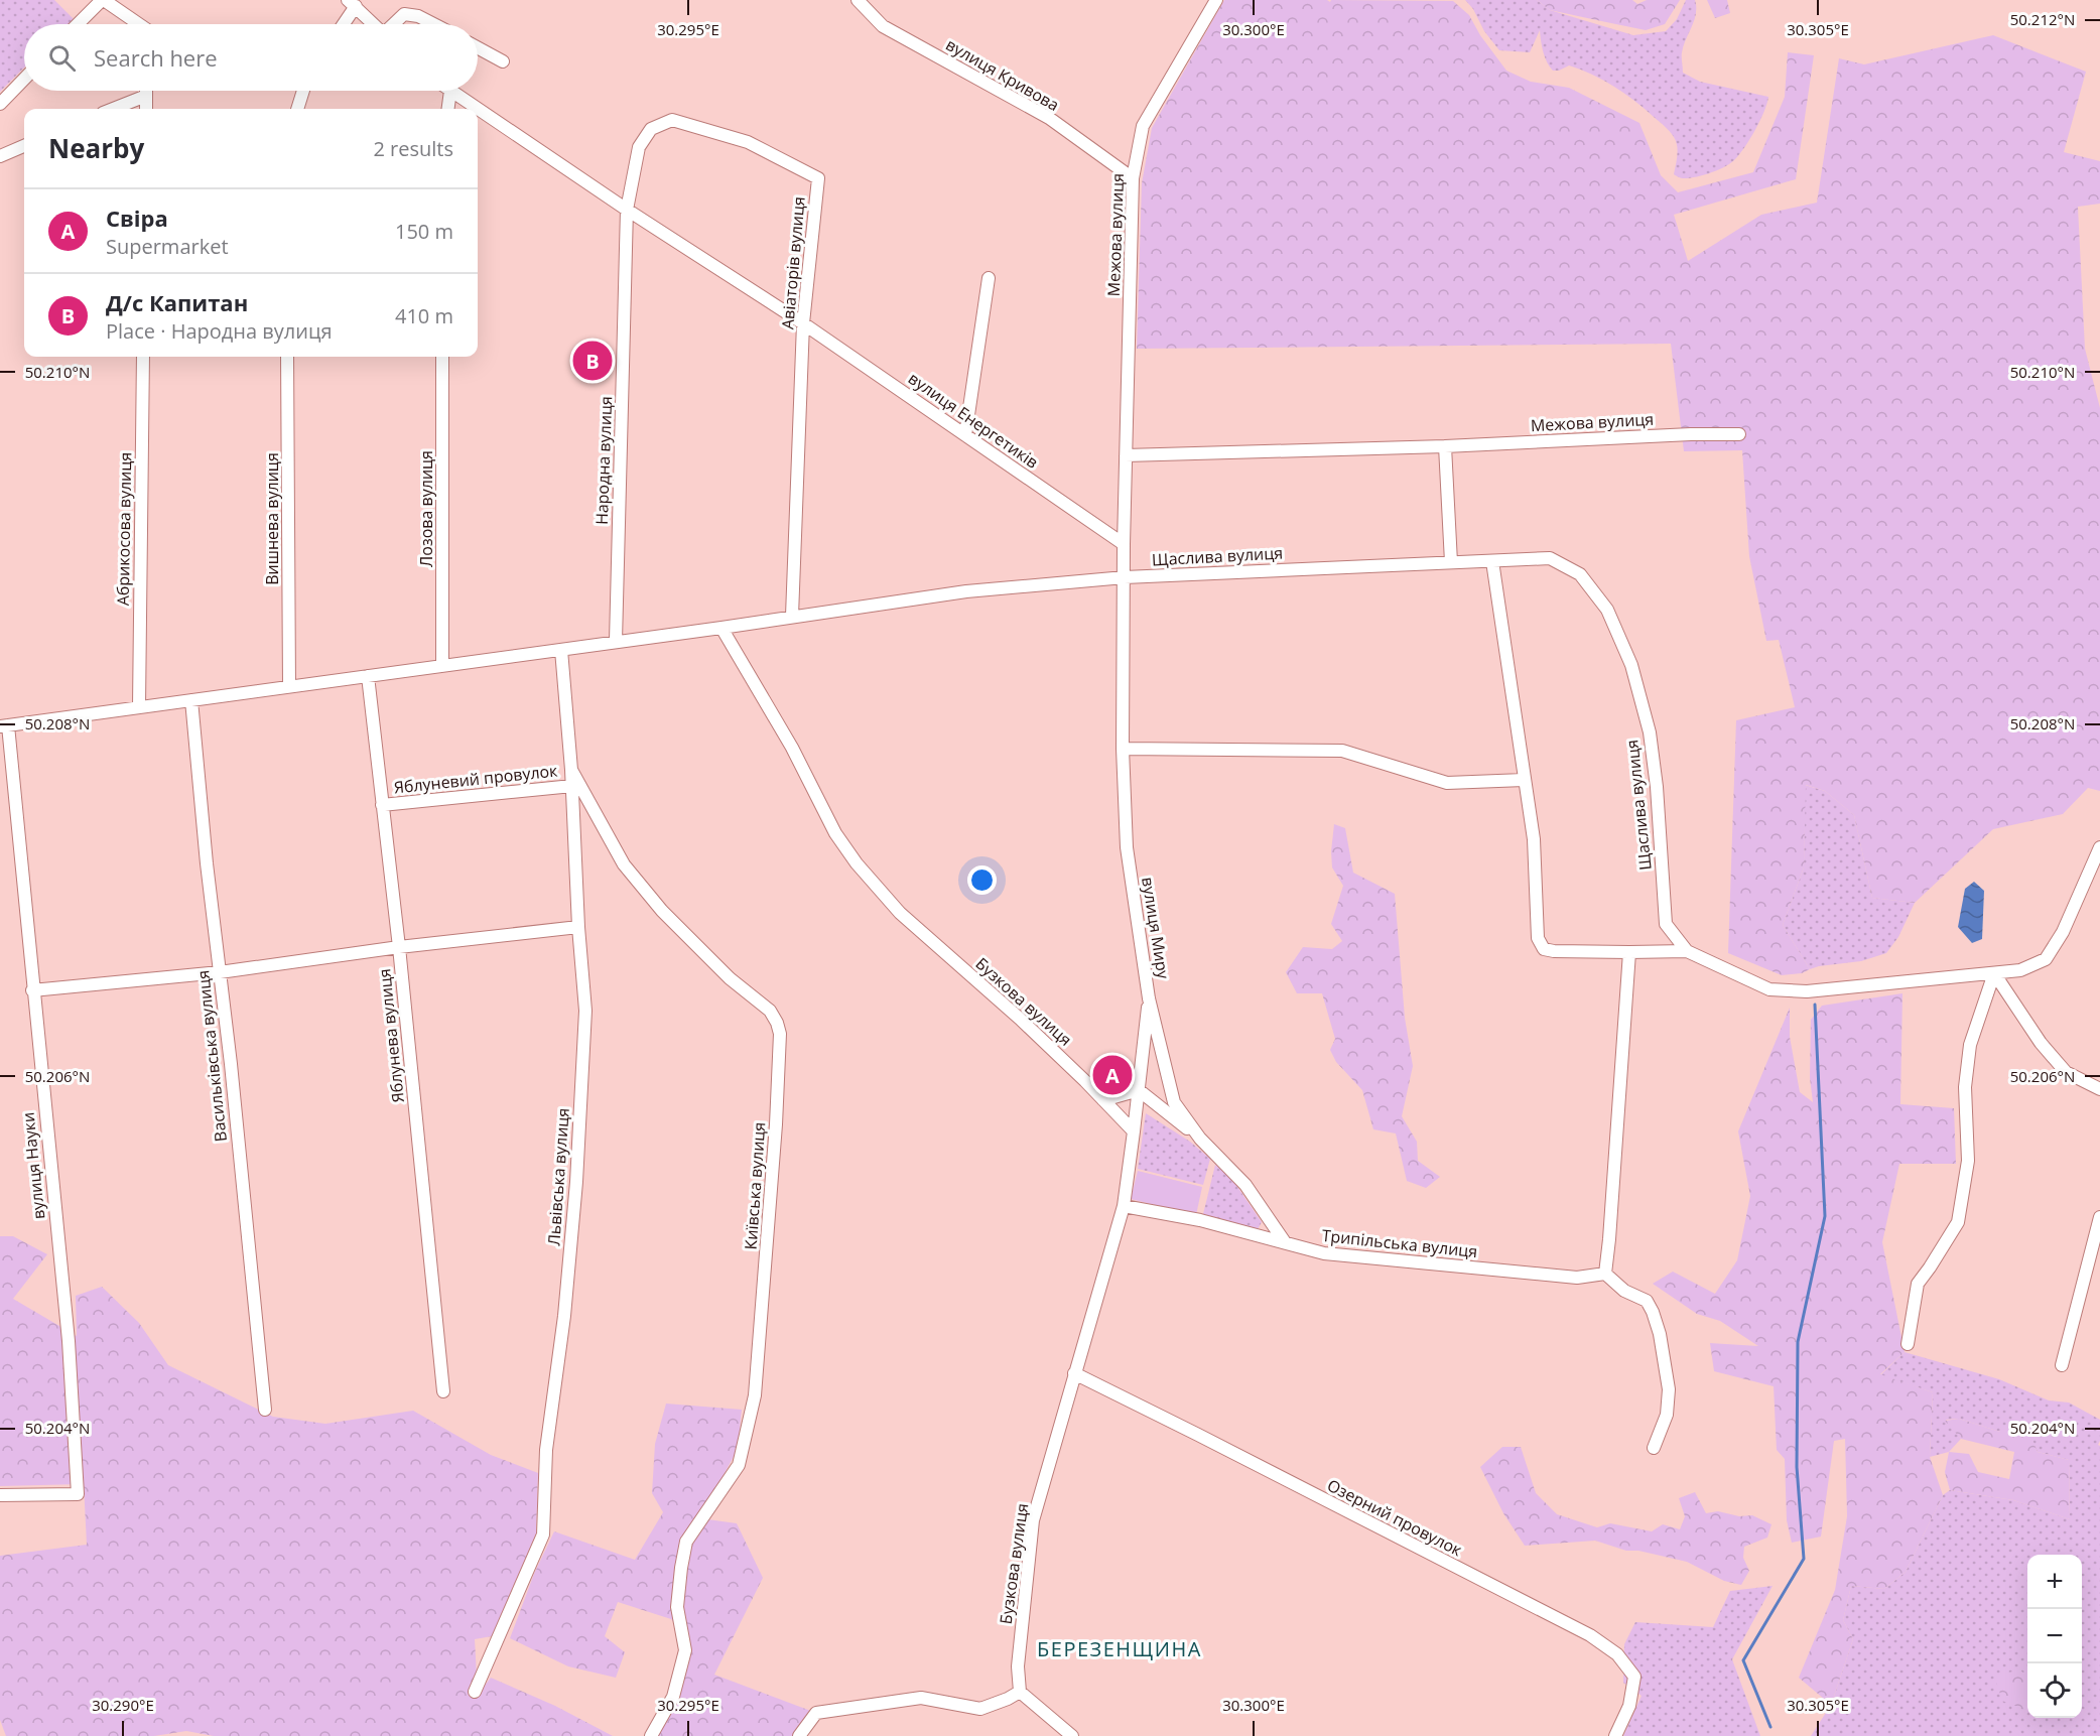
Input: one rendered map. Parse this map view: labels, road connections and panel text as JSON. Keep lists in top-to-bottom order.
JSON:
{
  "streets": {
    "street": [
      "вулиця Кривова",
      "Межова вулиця",
      "Авіаторів вулиця",
      "вулиця Енергетиків",
      "Народна вулиця",
      "Лозова вулиця",
      "Вишнева вулиця",
      "Абрикосова вулиця",
      "Щаслива вулиця",
      "Яблуневий провулок",
      "вулиця Миру",
      "Бузкова вулиця",
      "Яблунева вулиця",
      "Васильківська вулиця",
      "вулиця Науки",
      "Львівська вулиця",
      "Київська вулиця",
      "Трипільська вулиця",
      "Озерний провулок"
    ]
  },
  "crossings": [
    ["вулиця Кривова", "Межова вулиця"],
    ["Межова вулиця", "вулиця Енергетиків"],
    ["Межова вулиця", "Щаслива вулиця"],
    ["Межова вулиця", "вулиця Миру"],
    ["Авіаторів вулиця", "вулиця Енергетиків"],
    ["Авіаторів вулиця", "Народна вулиця"],
    ["Авіаторів вулиця", "Щаслива вулиця"],
    ["вулиця Енергетиків", "Народна вулиця"],
    ["Народна вулиця", "Щаслива вулиця"],
    ["Лозова вулиця", "Щаслива вулиця"],
    ["Вишнева вулиця", "Щаслива вулиця"],
    ["Абрикосова вулиця", "Щаслива вулиця"],
    ["Щаслива вулиця", "вулиця Миру"],
    ["Щаслива вулиця", "Бузкова вулиця"],
    ["Щаслива вулиця", "Яблунева вулиця"],
    ["Щаслива вулиця", "Васильківська вулиця"],
    ["Щаслива вулиця", "вулиця Науки"],
    ["Щаслива вулиця", "Львівська вулиця"],
    ["Яблуневий провулок", "Яблунева вулиця"],
    ["Яблуневий провулок", "Львівська вулиця"],
    ["вулиця Миру", "Трипільська вулиця"],
    ["Бузкова вулиця", "Трипільська вулиця"],
    ["Бузкова вулиця", "Озерний провулок"],
    ["Львівська вулиця", "Київська вулиця"]
  ],
  "districts": ["БЕРЕЗЕНЩИНА"],
  "page": {
    "search": "Search here",
    "heading": ["Nearby", "2 results"],
    "list": [
      {
        "mark": "A",
        "name": "Свіра",
        "note": "Supermarket",
        "value": "150 m"
      },
      {
        "mark": "B",
        "name": "Д/с Капитан",
        "note": "Place · Народна вулиця",
        "value": "410 m"
      }
    ],
    "pins": ["B", "A"],
    "map_buttons": ["+", "−"]
  },
  "coordinates": [
    "50.212°N",
    "30.295°E",
    "30.300°E",
    "30.305°E",
    "50.210°N",
    "50.208°N",
    "50.206°N",
    "50.204°N",
    "30.290°E"
  ]
}
